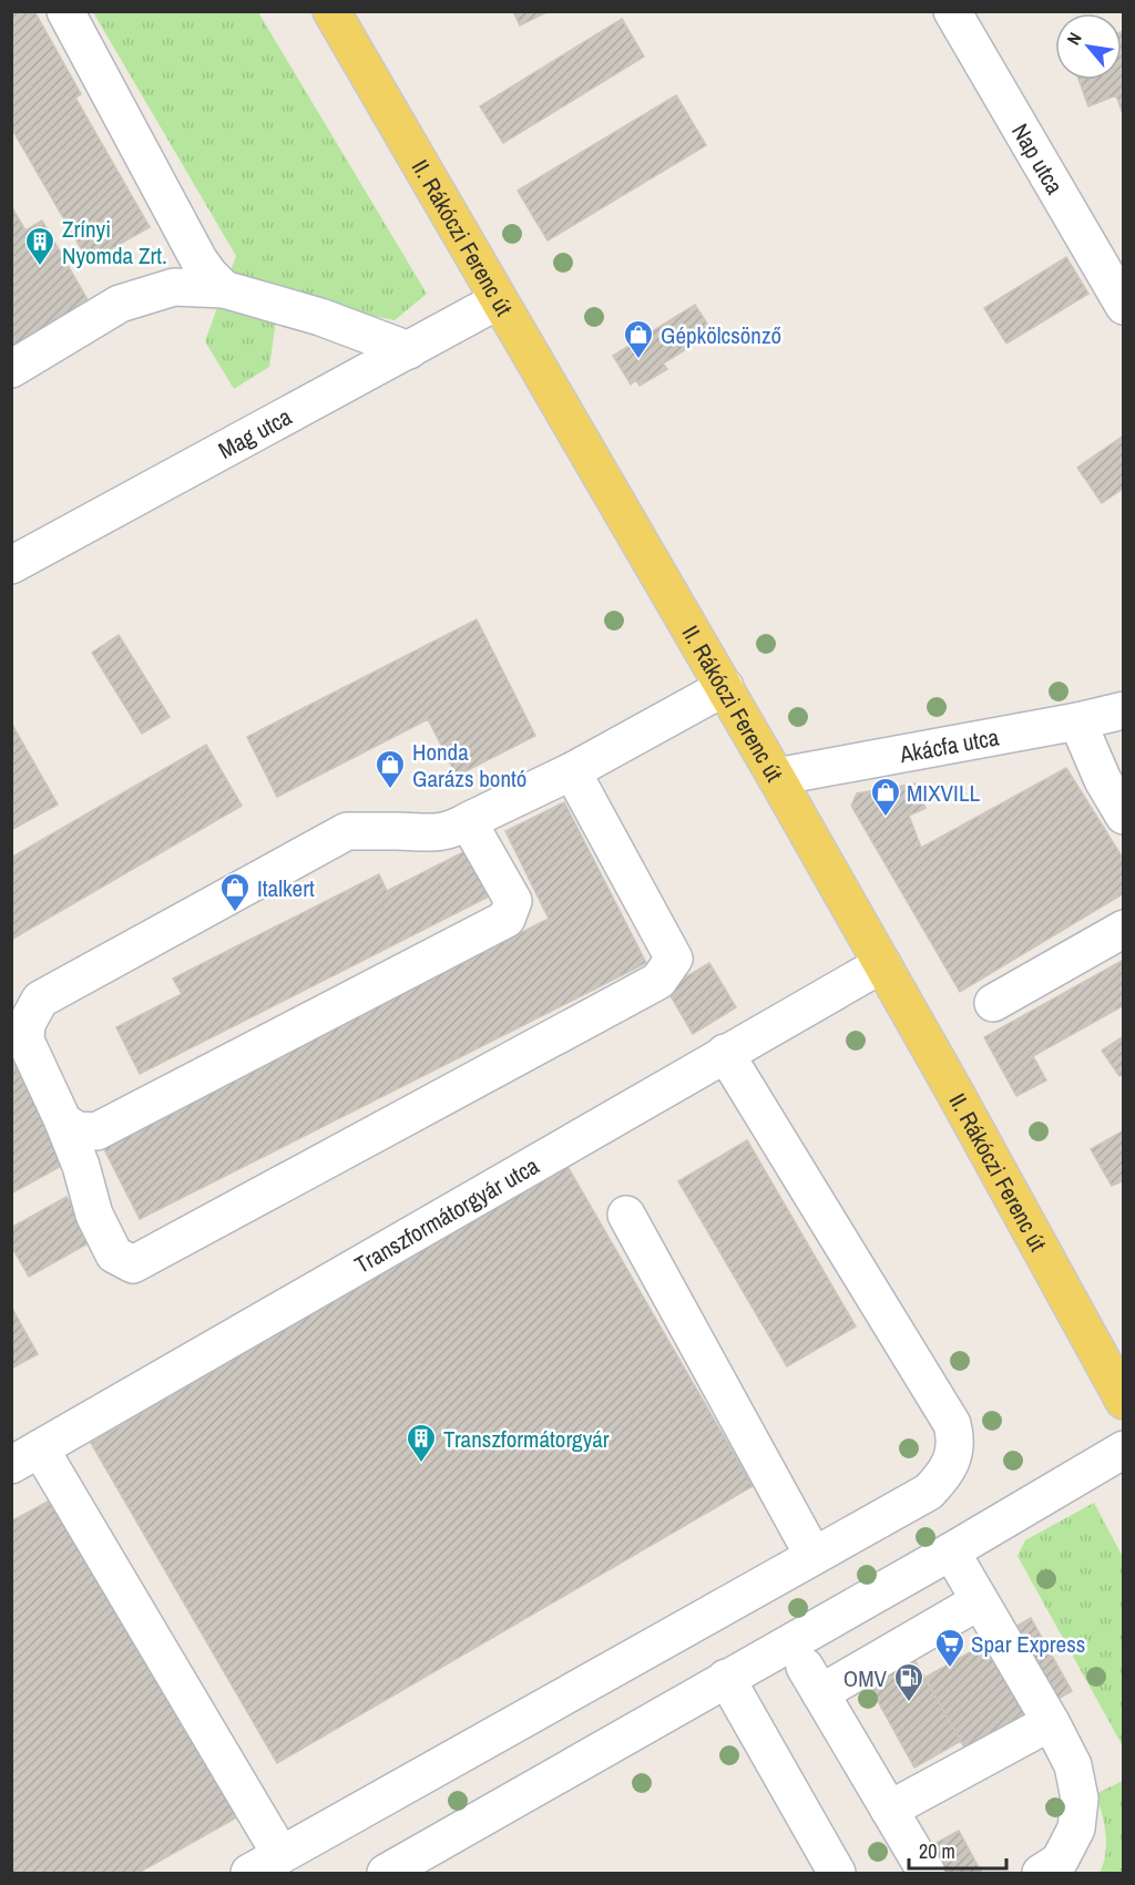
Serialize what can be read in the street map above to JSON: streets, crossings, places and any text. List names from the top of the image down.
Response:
{
  "streets": {
    "main road": ["II. Rákóczi Ferenc út"],
    "street": [
      "Nap utca",
      "Mag utca",
      "Akácfa utca",
      "Transzformátorgyár utca"
    ]
  },
  "crossings": [
    ["II. Rákóczi Ferenc út", "Mag utca"],
    ["II. Rákóczi Ferenc út", "Akácfa utca"],
    ["II. Rákóczi Ferenc út", "Transzformátorgyár utca"]
  ],
  "places": {
    "building": ["Zrínyi Nyomda Zrt.", "Transzformátorgyár"],
    "shop": [
      "Gépkölcsönző",
      "Honda Garázs bontó",
      "MIXVILL",
      "Italkert"
    ],
    "supermarket": ["Spar Express"],
    "fuel station": ["OMV"]
  },
  "scale_bar": "20 m",
  "north": "top left"
}
